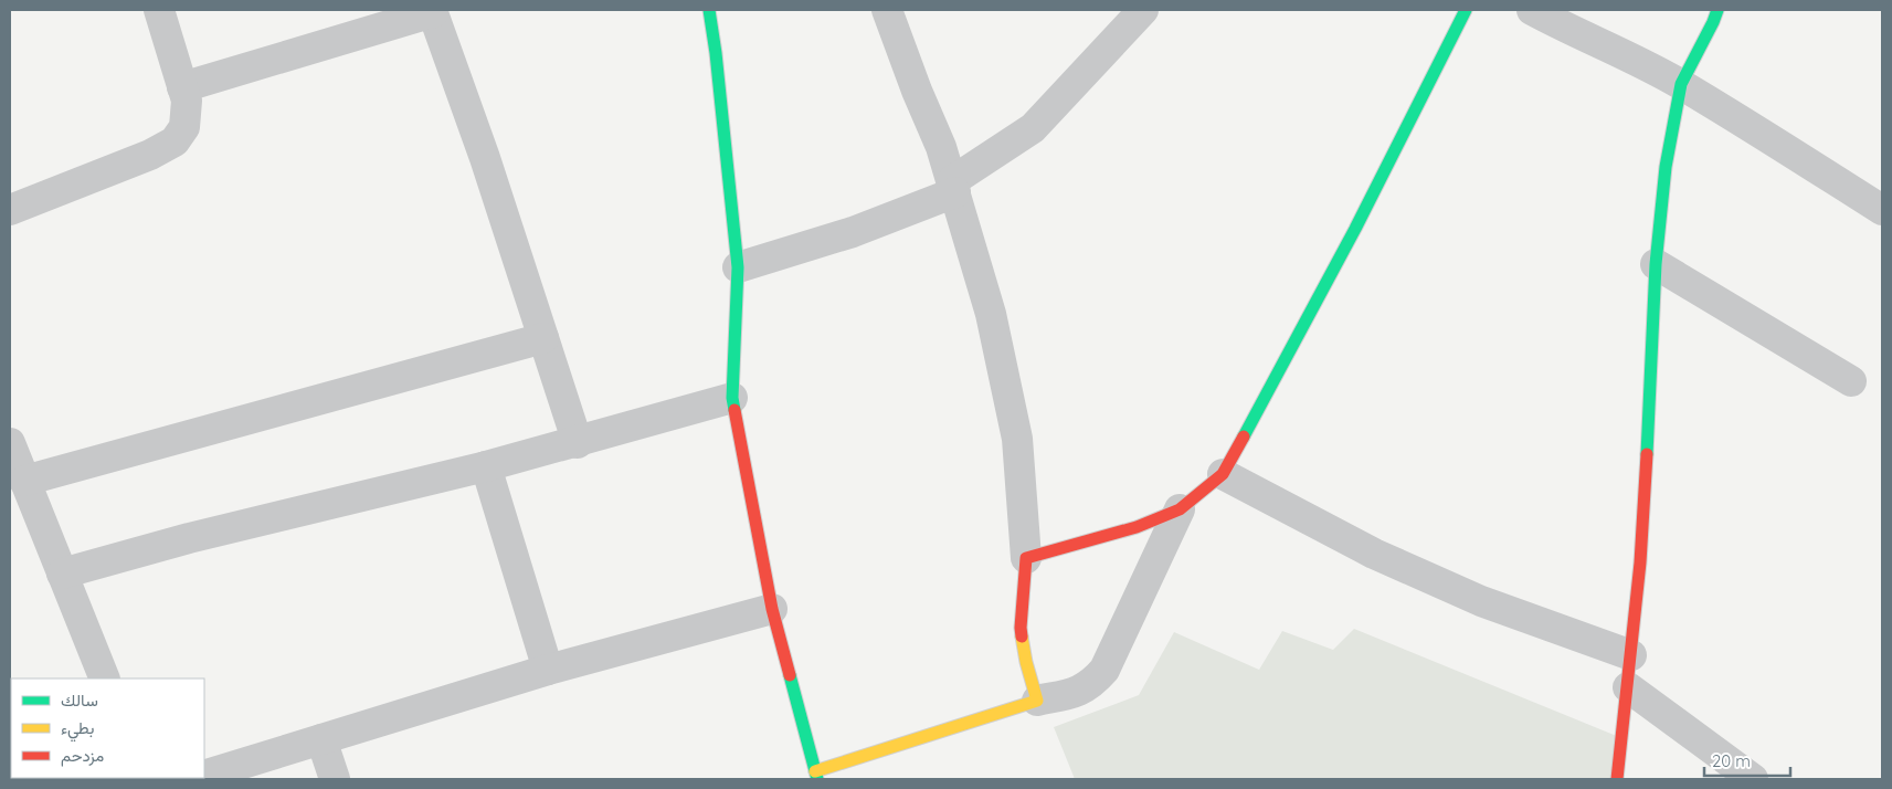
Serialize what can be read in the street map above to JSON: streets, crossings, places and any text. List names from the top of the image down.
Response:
{
  "legend": ["سالك", "بطيء", "مزدحم"],
  "scale_bar": "20 m"
}
